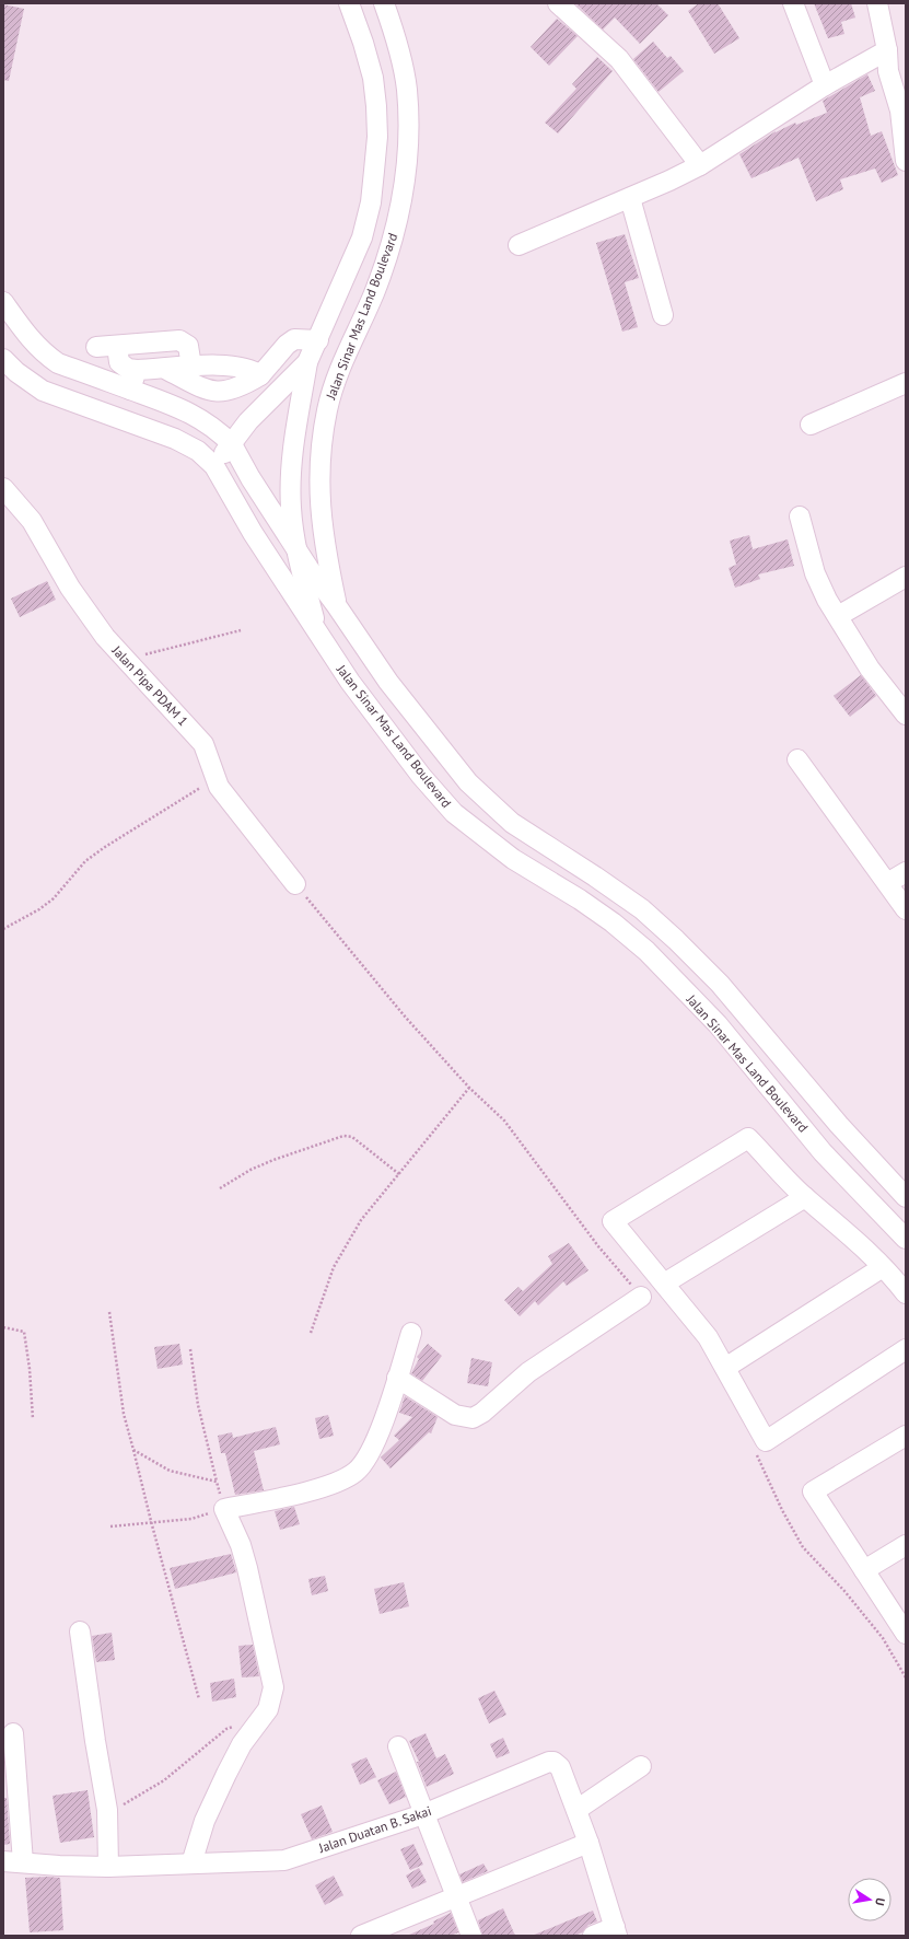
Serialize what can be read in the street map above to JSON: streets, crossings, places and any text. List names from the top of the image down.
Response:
{
  "streets": {
    "street": ["Jalan Sinar Mas Land Boulevard", "Jalan Pipa PDAM 1", "Jalan Duatan B. Sakai"]
  },
  "north": "right"
}
